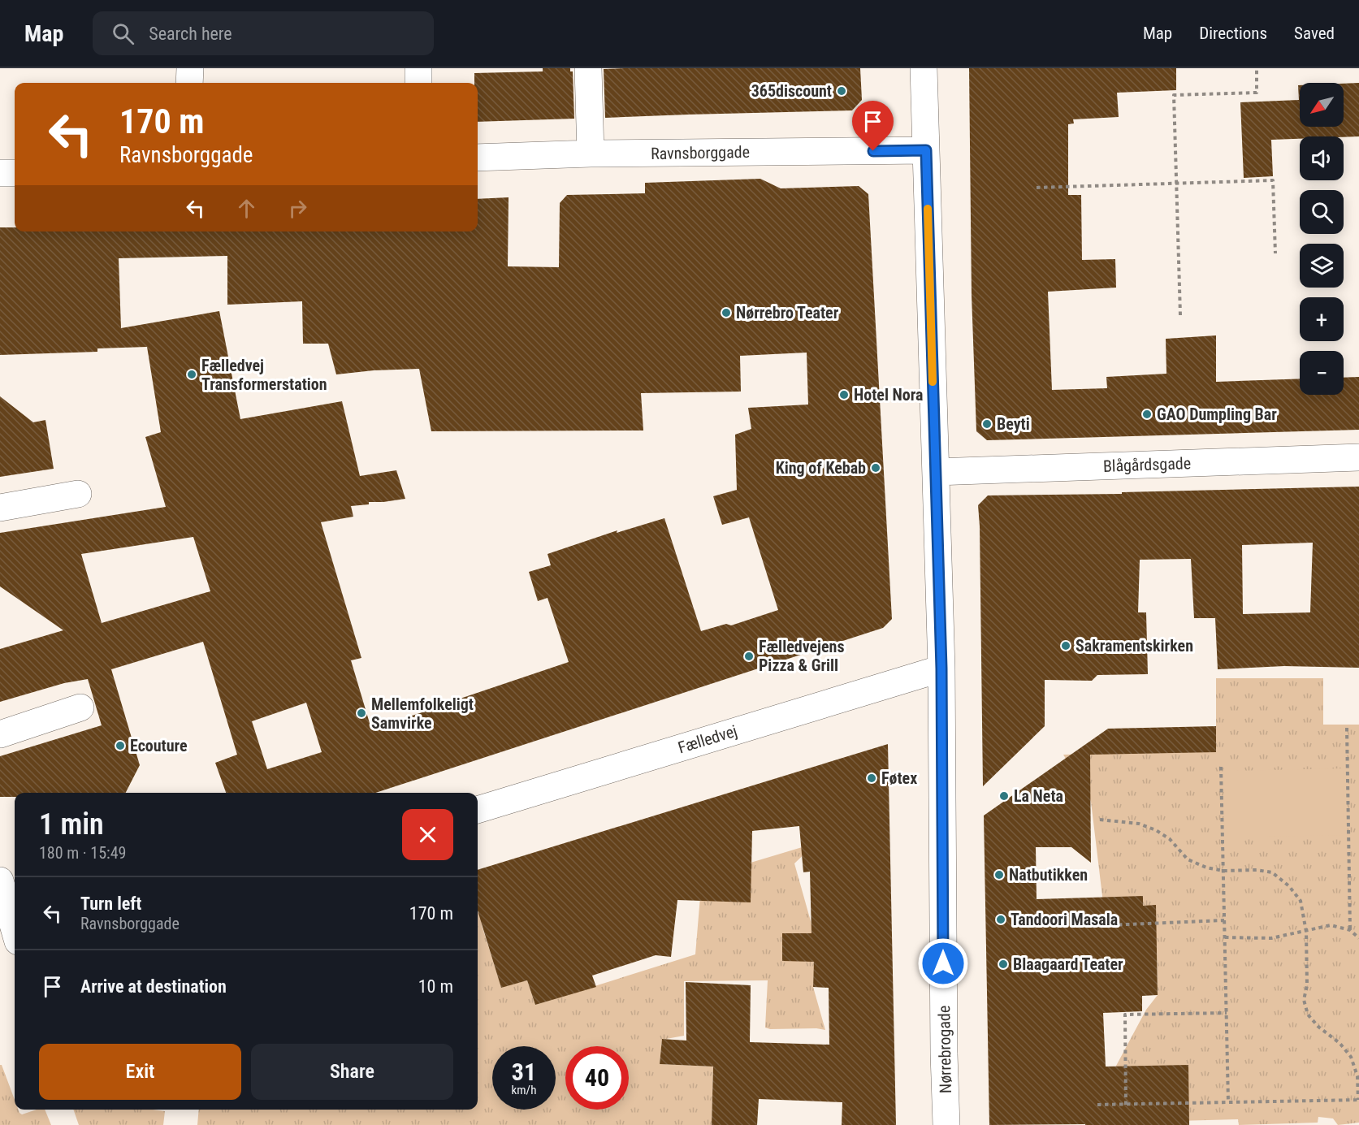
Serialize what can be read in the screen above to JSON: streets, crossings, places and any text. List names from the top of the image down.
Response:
{
  "streets": {
    "street": [
      "Ravnsborggade",
      "Blågårdsgade",
      "Fælledvej",
      "Nørrebrogade"
    ]
  },
  "crossings": [
    ["Ravnsborggade", "Nørrebrogade"],
    ["Blågårdsgade", "Nørrebrogade"],
    ["Fælledvej", "Nørrebrogade"]
  ],
  "places": [
    "365discount",
    "Nørrebro Teater",
    "Fælledvej Transformerstation",
    "Hotel Nora",
    "GAO Dumpling Bar",
    "Beyti",
    "King of Kebab",
    "Sakramentskirken",
    "Fælledvejens Pizza & Grill",
    "Mellemfolkeligt Samvirke",
    "Ecouture",
    "Føtex",
    "La Neta",
    "Natbutikken",
    "Tandoori Masala",
    "Blaagaard Teater"
  ],
  "north": "bottom left",
  "page": {
    "header": "Map",
    "search": "Search here",
    "nav": ["Map", "Directions", "Saved"],
    "map_buttons": ["+", "−"],
    "turn": ["170 m", "Ravnsborggade"],
    "heading": ["1 min", "180 m · 15:49"],
    "list": [
      {
        "name": "Turn left",
        "note": "Ravnsborggade",
        "value": "170 m"
      },
      {
        "name": "Arrive at destination",
        "value": "10 m"
      }
    ],
    "buttons": ["Exit", "Share"],
    "speed": "31 km/h",
    "limit": "40"
  }
}
